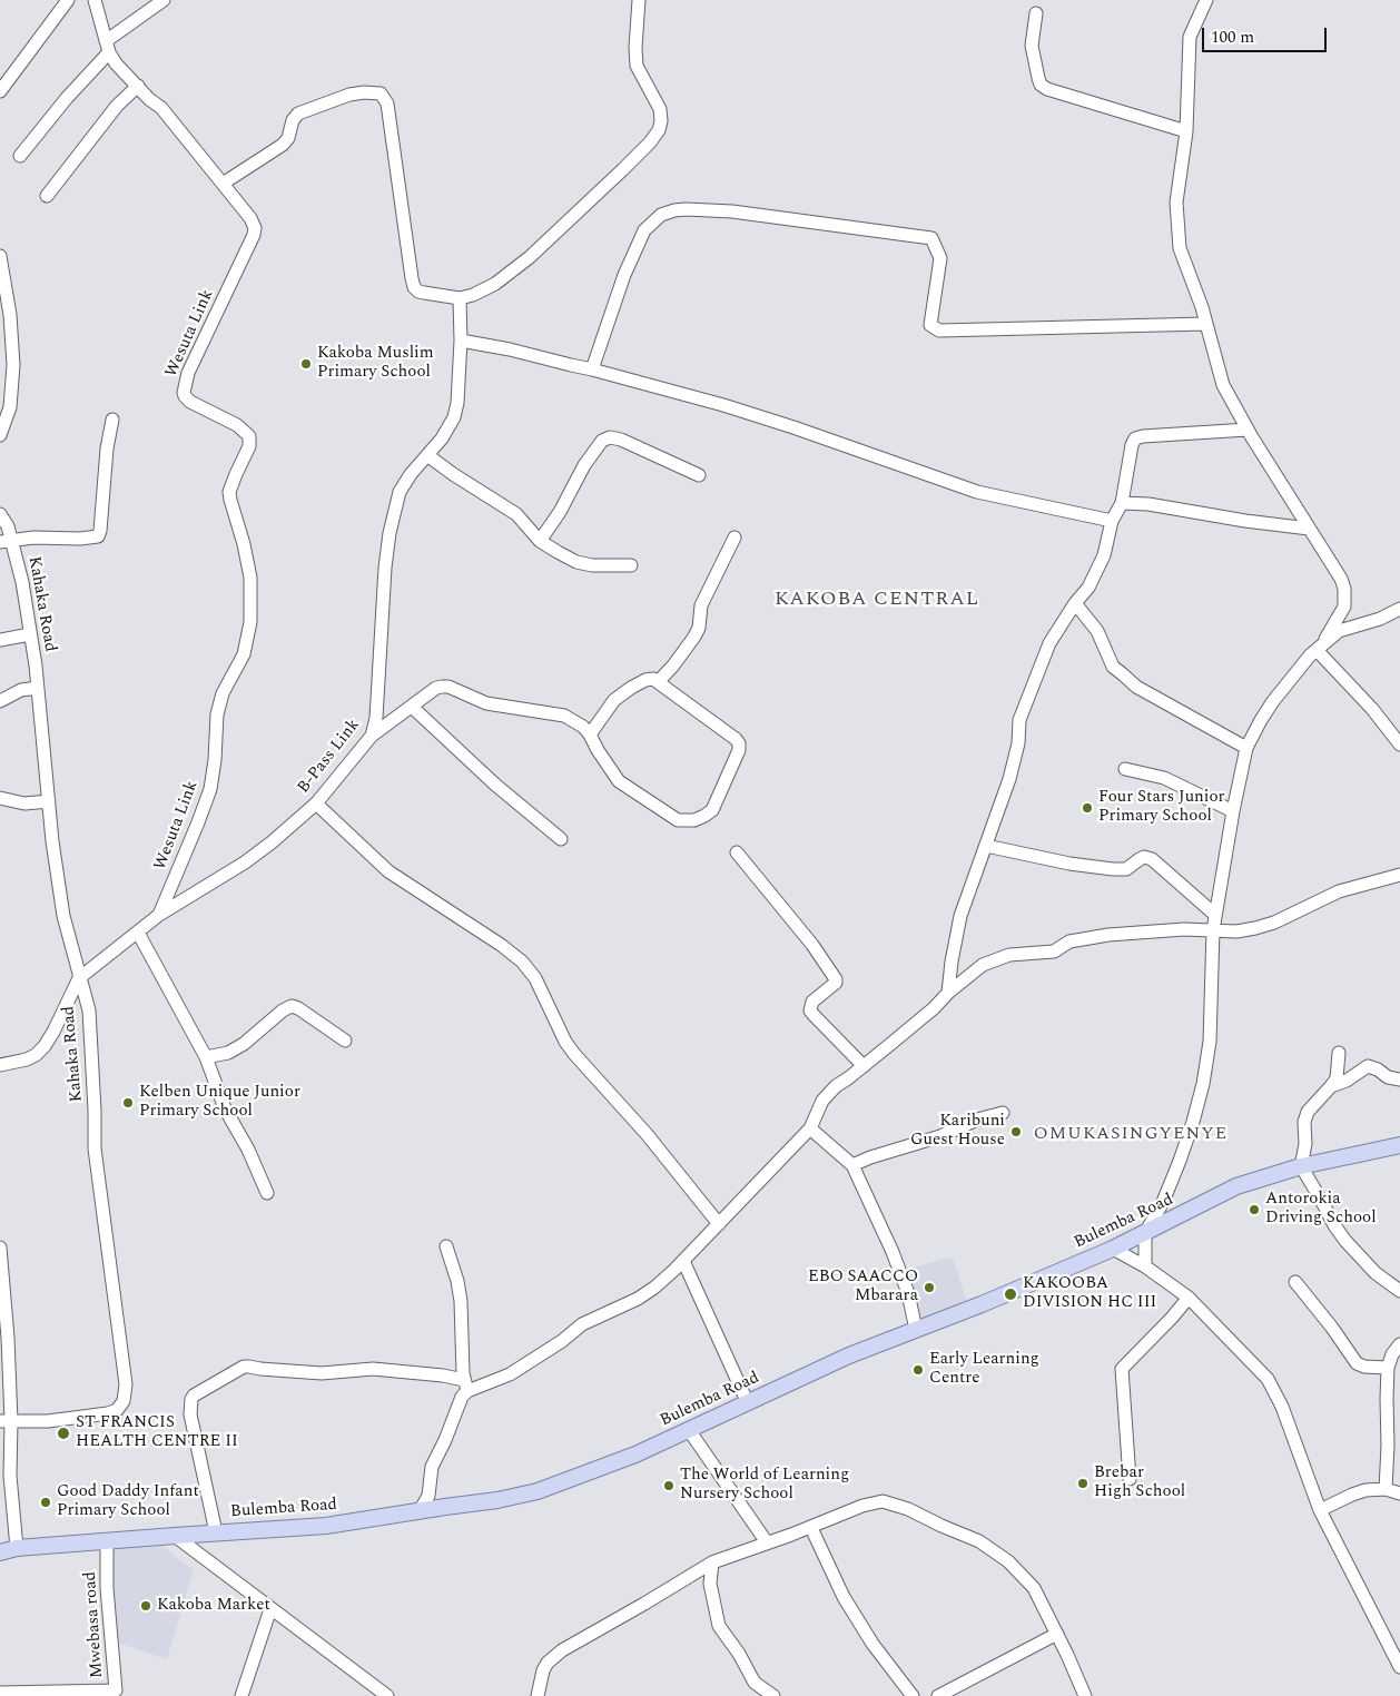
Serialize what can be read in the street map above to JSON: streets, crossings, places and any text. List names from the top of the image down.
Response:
{
  "streets": {
    "main road": ["Bulemba Road"],
    "street": [
      "Wesuta Link",
      "Kahaka Road",
      "B-Pass Link",
      "Mwebasa road"
    ]
  },
  "crossings": [
    ["Wesuta Link", "B-Pass Link"],
    ["Kahaka Road", "B-Pass Link"],
    ["Bulemba Road", "Mwebasa road"]
  ],
  "districts": ["KAKOBA CENTRAL", "OMUKASINGYENYE"],
  "places": [
    "Kakoba Muslim Primary School",
    "Four Stars Junior Primary School",
    "Kelben Unique Junior Primary School",
    "Karibuni Guest House",
    "Antorokia Driving School",
    "EBO SAACCO Mbarara",
    "KAKOOBA DIVISION HC III",
    "Early Learning Centre",
    "ST FRANCIS HEALTH CENTRE II",
    "Brebar High School",
    "The World of Learning Nursery School",
    "Good Daddy Infant Primary School",
    "Kakoba Market"
  ],
  "scale_bar": "100 m"
}
